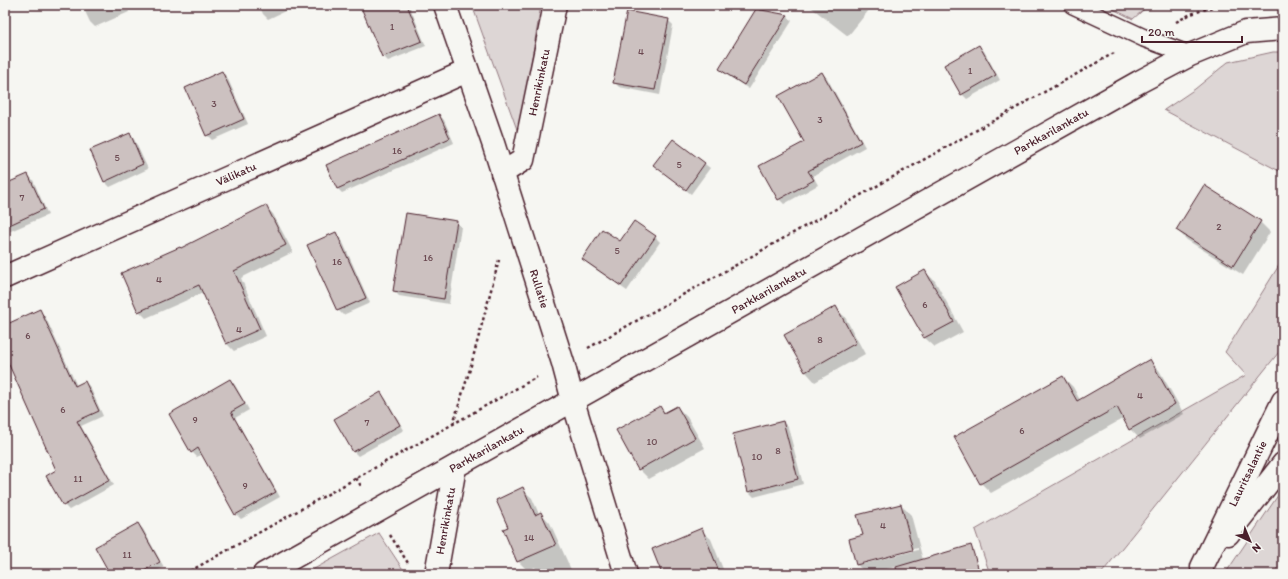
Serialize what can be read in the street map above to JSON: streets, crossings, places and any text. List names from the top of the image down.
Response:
{
  "streets": {
    "street": [
      "Henrikinkatu",
      "Parkkarilankatu",
      "Välikatu",
      "Rullatie",
      "Lauritsalantie"
    ]
  },
  "crossings": [
    ["Henrikinkatu", "Parkkarilankatu"],
    ["Henrikinkatu", "Rullatie"],
    ["Parkkarilankatu", "Rullatie"],
    ["Välikatu", "Rullatie"]
  ],
  "house_numbers": [
    "1",
    "4",
    "1",
    "3",
    "3",
    "16",
    "5",
    "5",
    "7",
    "2",
    "5",
    "16",
    "16",
    "4",
    "6",
    "4",
    "6",
    "8",
    "4",
    "6",
    "9",
    "7",
    "6",
    "10",
    "8",
    "10",
    "11",
    "9",
    "4",
    "14",
    "11"
  ],
  "scale_bar": "20 m",
  "north": "bottom right"
}
